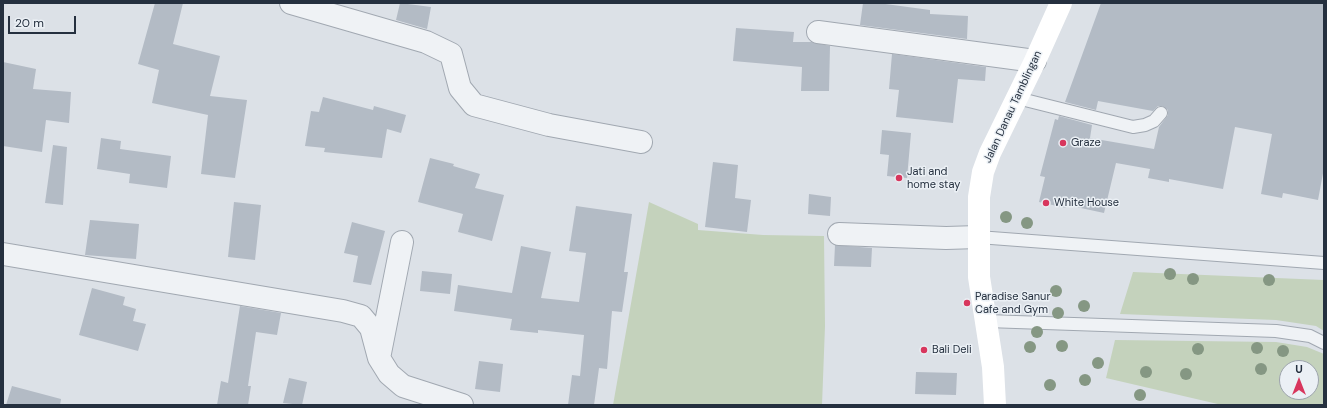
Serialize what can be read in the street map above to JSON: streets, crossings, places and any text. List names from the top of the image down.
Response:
{
  "streets": {
    "street": ["Jalan Danau Tamblingan"]
  },
  "places": [
    "Graze",
    "Jati and home stay",
    "White House",
    "Paradise Sanur Cafe and Gym",
    "Bali Deli"
  ],
  "scale_bar": "20 m",
  "north": "top"
}
